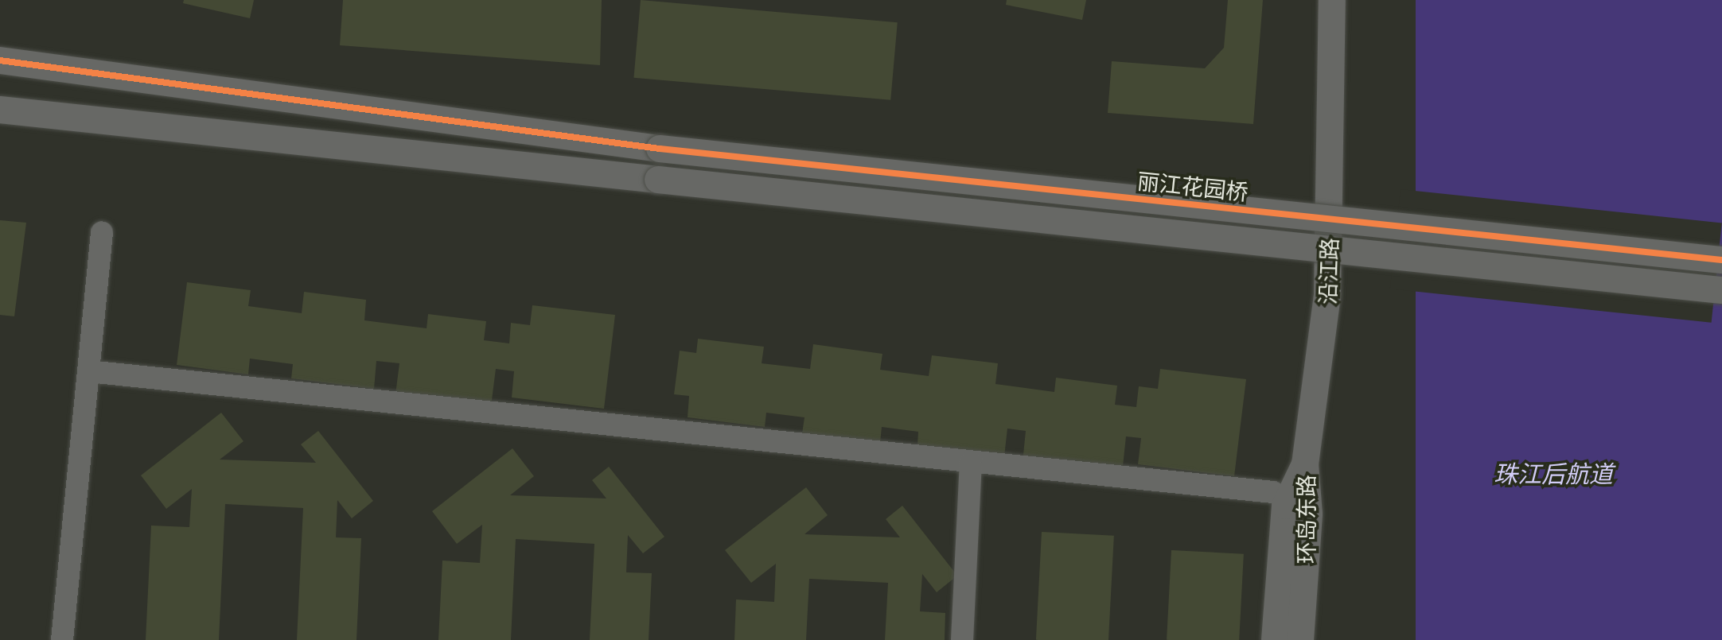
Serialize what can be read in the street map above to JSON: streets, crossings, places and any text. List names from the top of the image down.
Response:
{
  "streets": {
    "street": ["丽江花园桥", "沿江路", "环岛东路"]
  },
  "crossings": [
    ["沿江路", "环岛东路"]
  ],
  "water": ["珠江后航道"]
}
